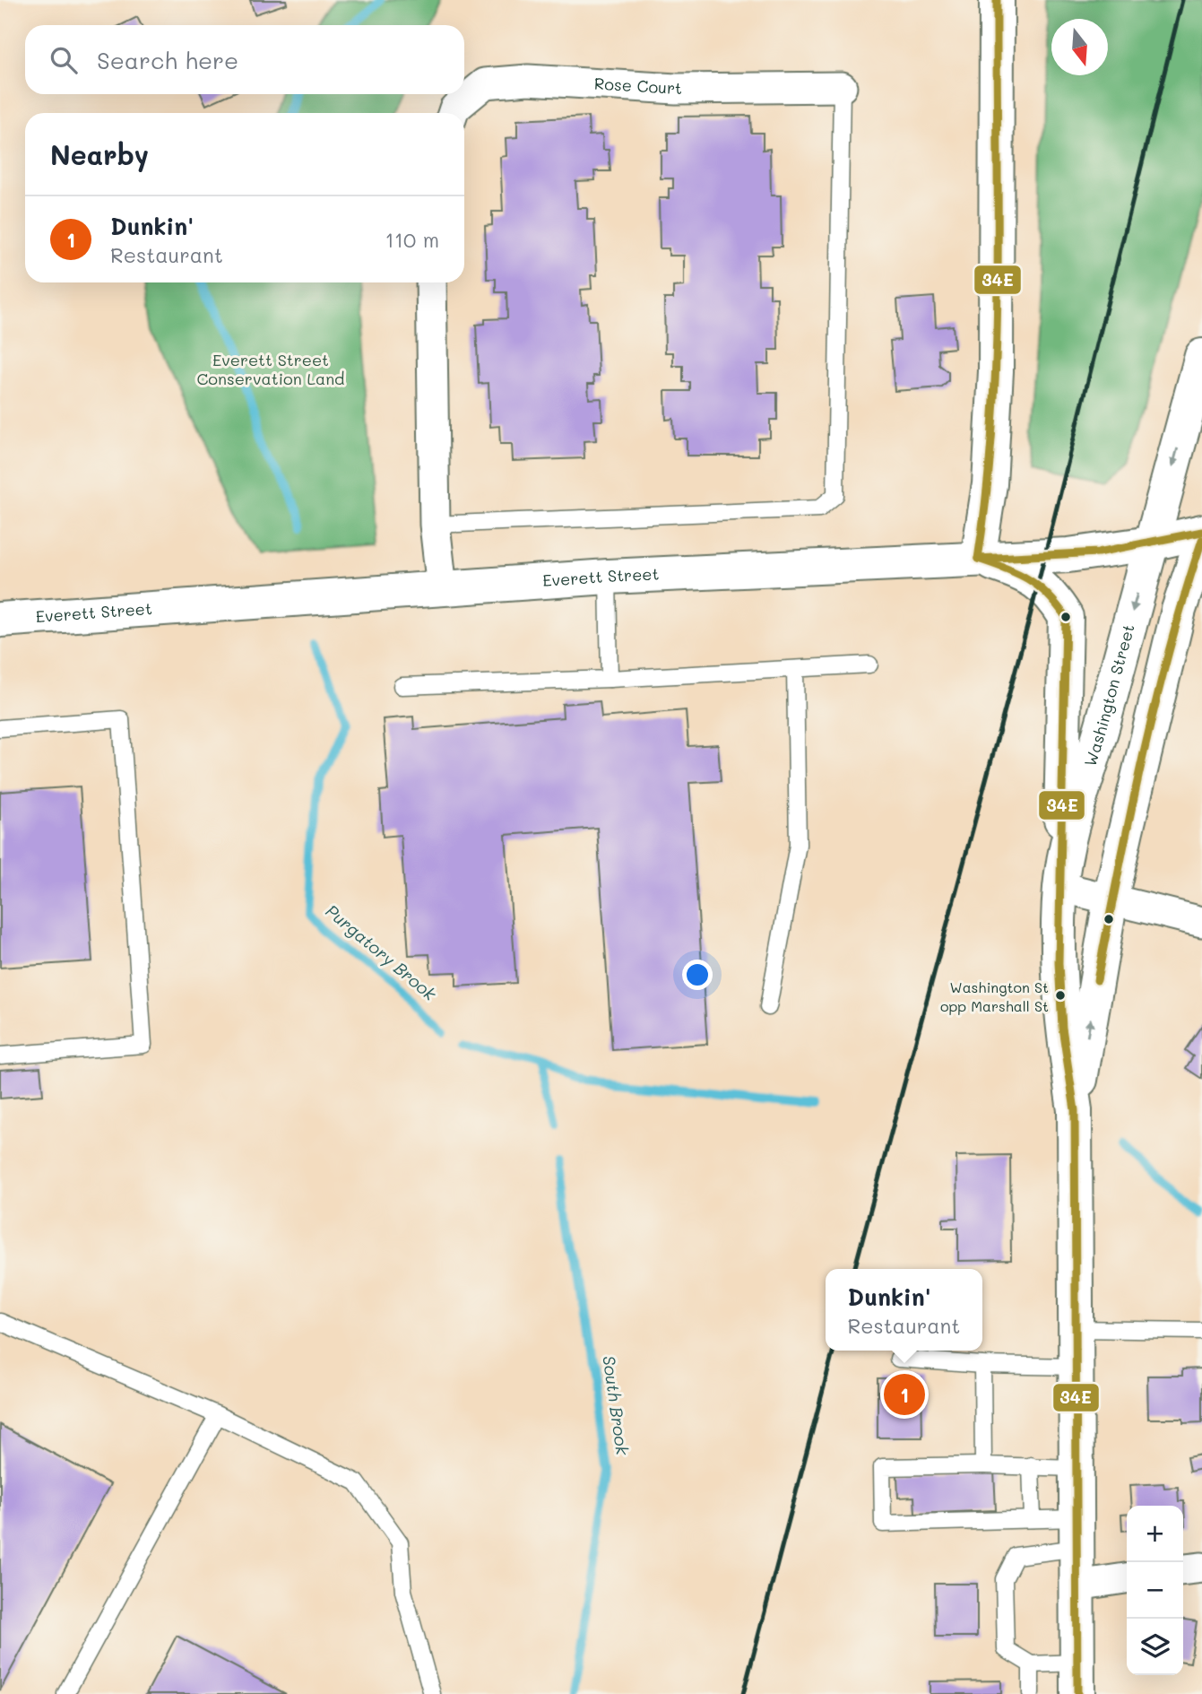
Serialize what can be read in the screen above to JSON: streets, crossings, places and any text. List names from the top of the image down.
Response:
{
  "streets": {
    "main road": ["Everett Street", "Washington Street"],
    "street": ["Rose Court"]
  },
  "crossings": [
    ["Everett Street", "Washington Street"]
  ],
  "water": ["Purgatory Brook", "South Brook"],
  "parks": ["Everett Street Conservation Land"],
  "places": ["Washington St opp Marshall St"],
  "lines": ["transit line 34E"],
  "north": "bottom",
  "page": {
    "search": "Search here",
    "heading": "Nearby",
    "list": [
      {
        "mark": "1",
        "name": "Dunkin'",
        "note": "Restaurant",
        "value": "110 m"
      }
    ],
    "popup": ["Dunkin'", "Restaurant"],
    "pins": "1",
    "map_buttons": ["+", "−"]
  }
}
